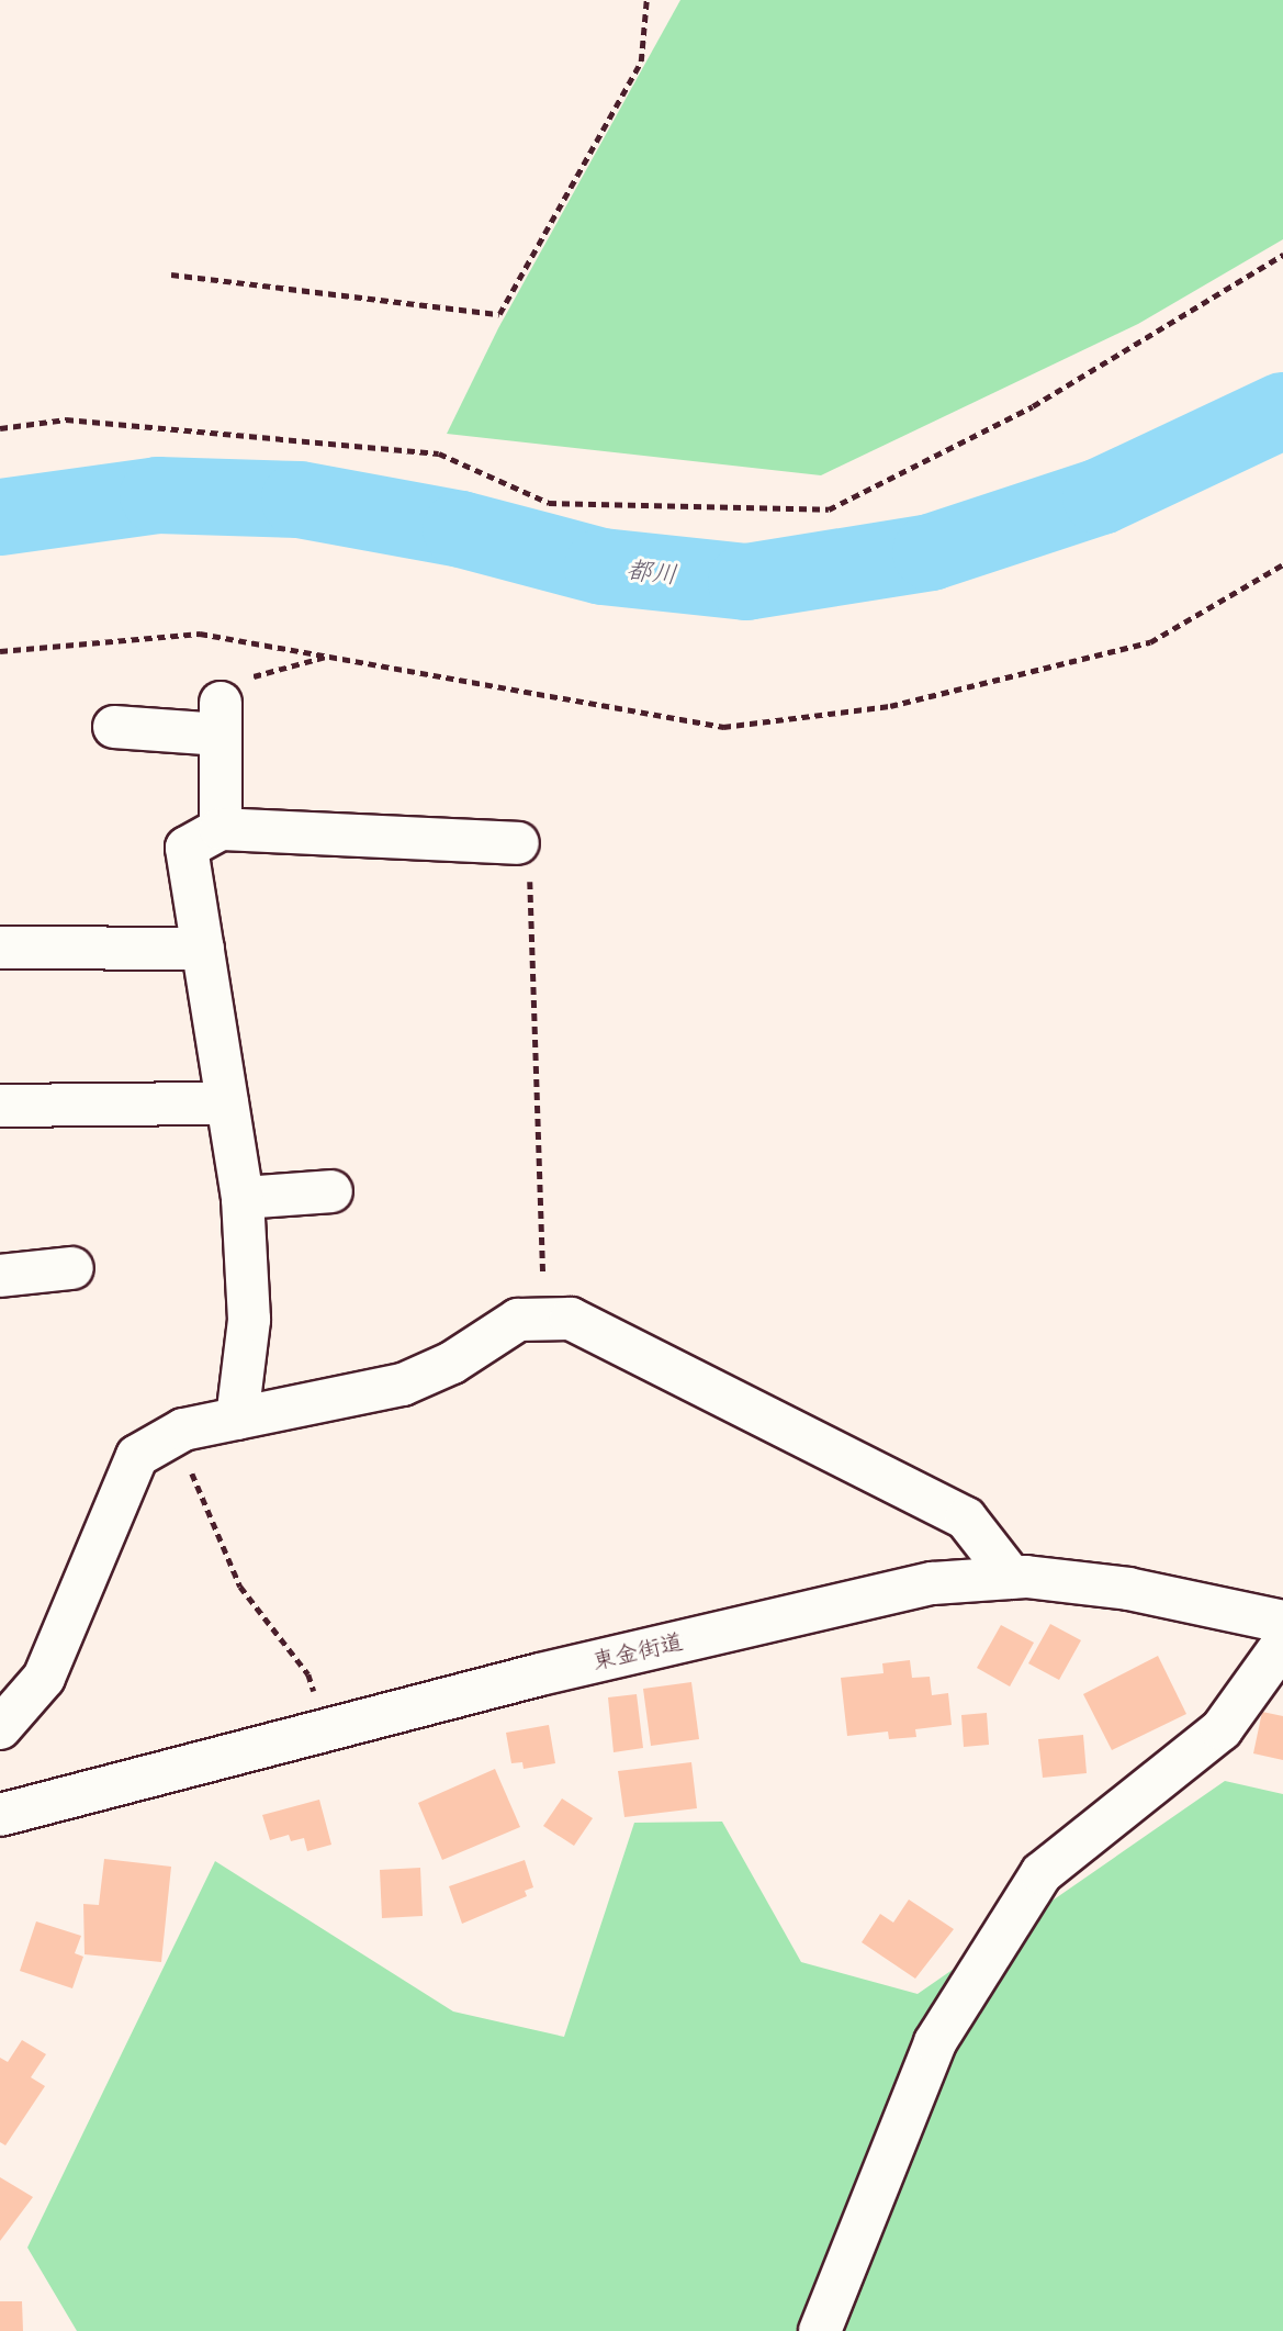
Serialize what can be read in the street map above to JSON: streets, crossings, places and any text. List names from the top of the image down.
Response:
{
  "streets": {
    "main road": ["東金街道"]
  },
  "water": ["都川"]
}
